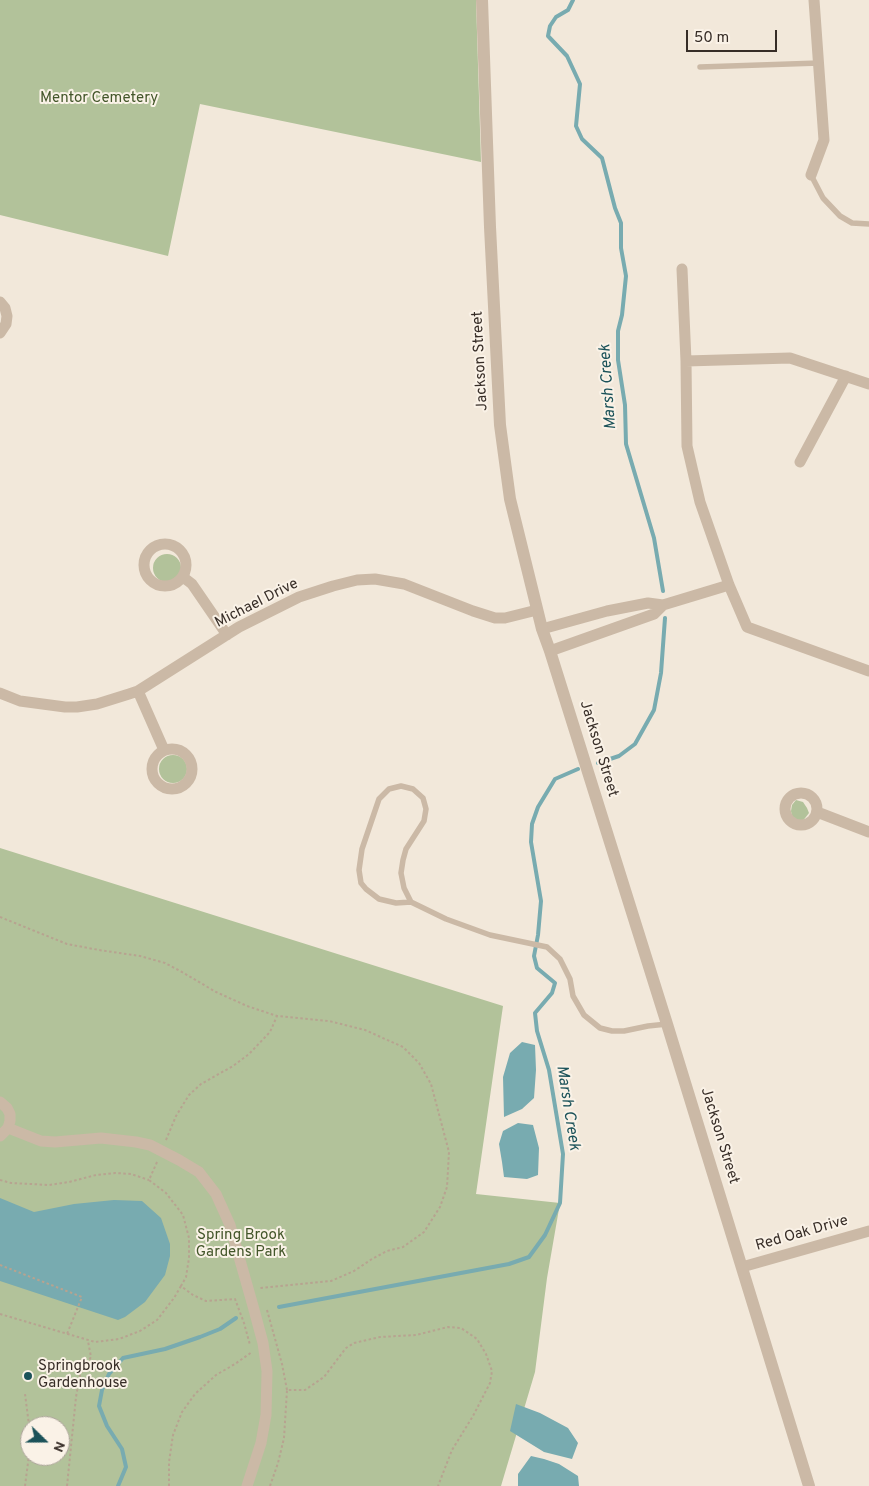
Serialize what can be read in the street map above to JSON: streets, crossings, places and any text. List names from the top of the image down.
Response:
{
  "streets": {
    "street": ["Jackson Street", "Michael Drive", "Red Oak Drive"]
  },
  "crossings": [
    ["Jackson Street", "Michael Drive"],
    ["Jackson Street", "Red Oak Drive"]
  ],
  "water": ["Marsh Creek"],
  "parks": ["Mentor Cemetery", "Spring Brook Gardens Park"],
  "places": ["Springbrook Gardenhouse"],
  "scale_bar": "50 m",
  "north": "right"
}
